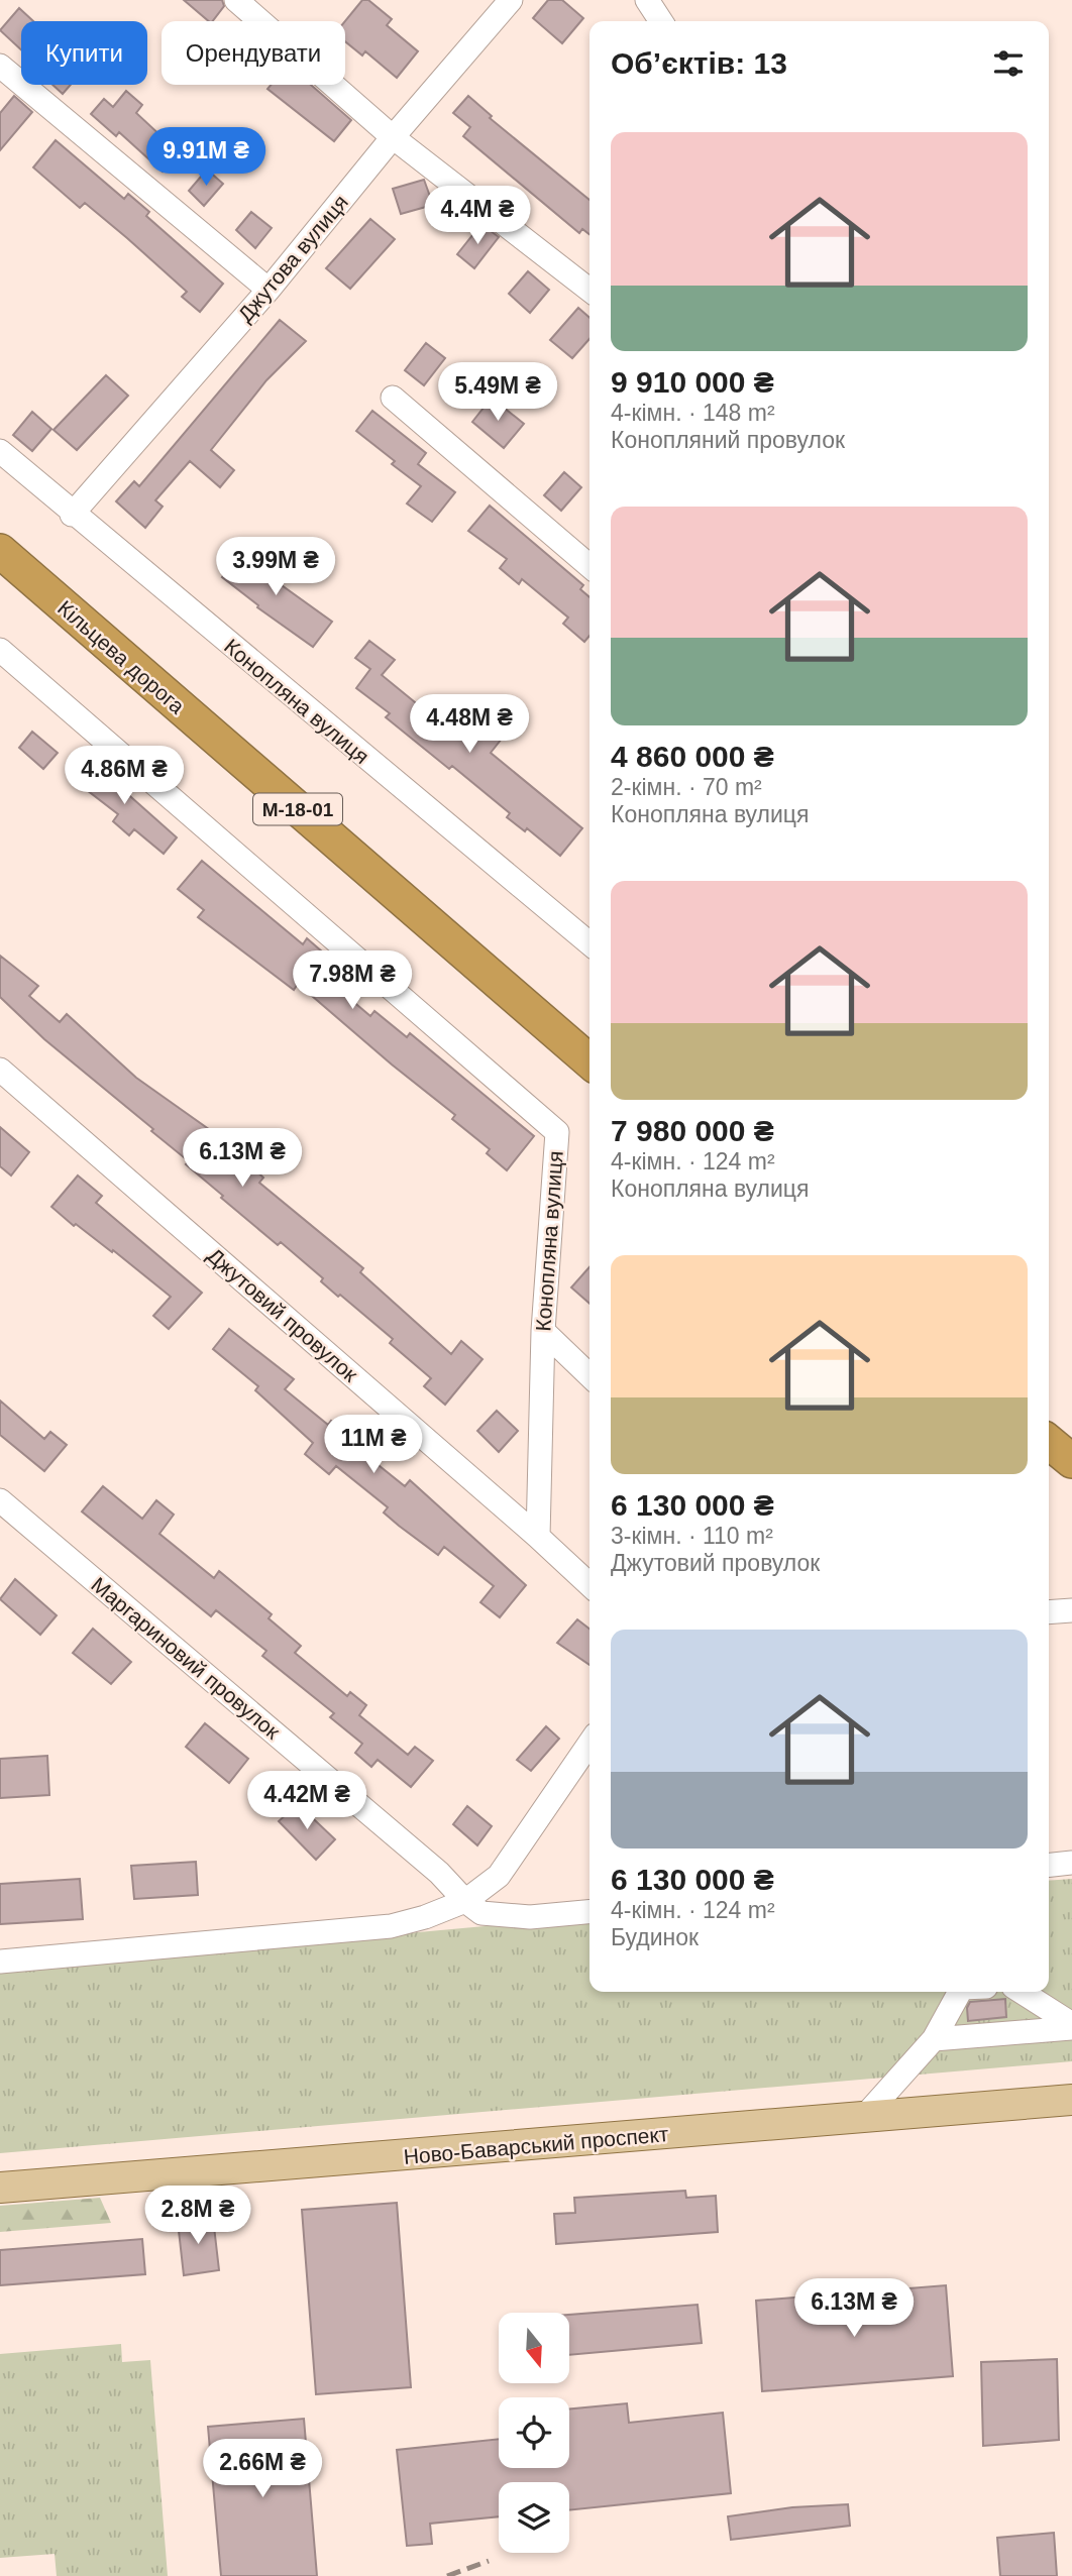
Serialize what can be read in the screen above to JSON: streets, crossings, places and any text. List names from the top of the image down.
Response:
{
  "streets": {
    "highway": ["Кільцева дорога", "М-18-01"],
    "main road": ["Ново-Баварський проспект"],
    "street": [
      "Джутова вулиця",
      "Конопляна вулиця",
      "Джутовий провулок",
      "Маргариновий провулок"
    ]
  },
  "crossings": [
    ["Джутова вулиця", "Конопляна вулиця"],
    ["Конопляна вулиця", "Джутовий провулок"]
  ],
  "north": "bottom",
  "page": {
    "chip": ["Купити", "Орендувати"],
    "heading": "Об’єктів: 13",
    "list": [
      {
        "name": "9 910 000 ₴",
        "note": "4-кімн. · 148 m² · Конопляний провулок"
      },
      {
        "name": "4 860 000 ₴",
        "note": "2-кімн. · 70 m² · Конопляна вулиця"
      },
      {
        "name": "7 980 000 ₴",
        "note": "4-кімн. · 124 m² · Конопляна вулиця"
      },
      {
        "name": "6 130 000 ₴",
        "note": "3-кімн. · 110 m² · Джутовий провулок"
      },
      {
        "name": "6 130 000 ₴",
        "note": "4-кімн. · 124 m² · Будинок"
      }
    ],
    "price": [
      "9.91M ₴",
      "4.4M ₴",
      "5.49M ₴",
      "3.99M ₴",
      "4.48M ₴",
      "4.86M ₴",
      "7.98M ₴",
      "6.13M ₴",
      "11M ₴",
      "4.42M ₴",
      "2.8M ₴",
      "6.13M ₴",
      "2.66M ₴"
    ]
  }
}
